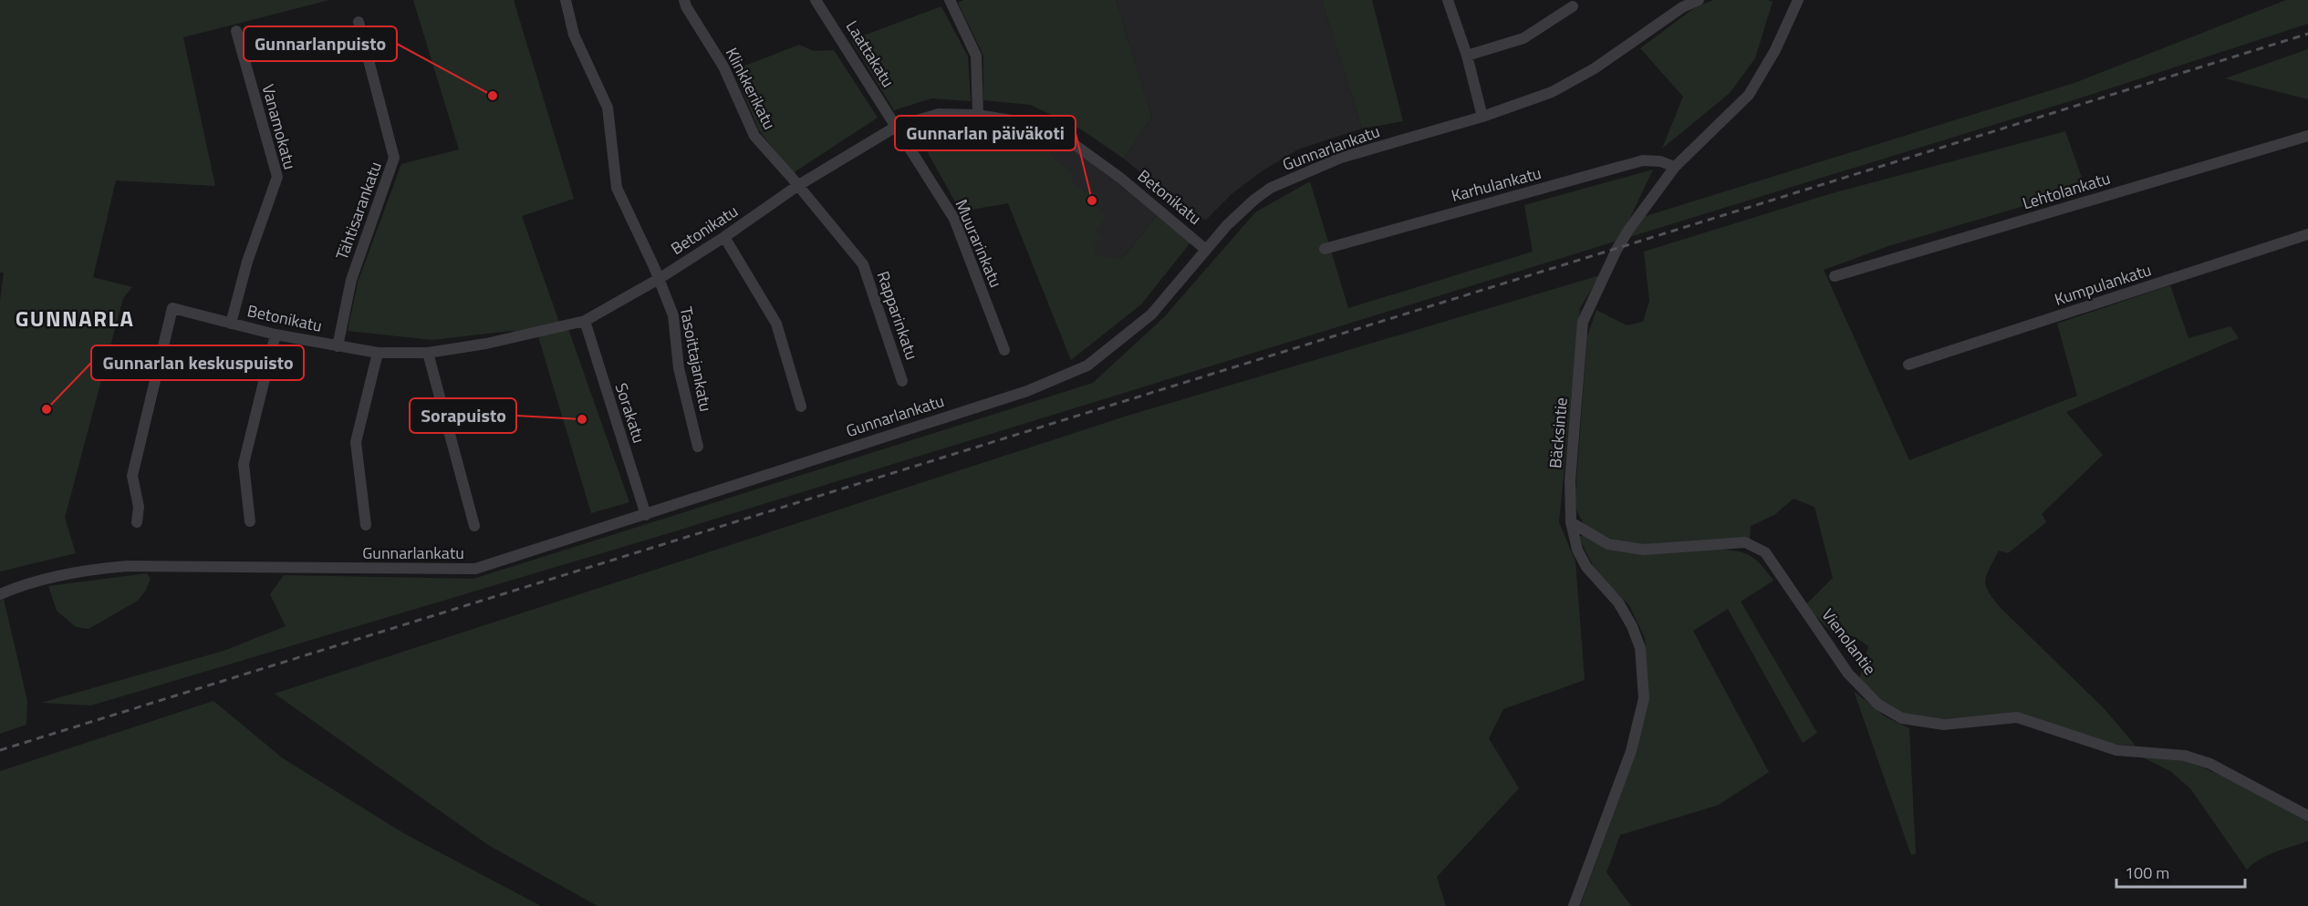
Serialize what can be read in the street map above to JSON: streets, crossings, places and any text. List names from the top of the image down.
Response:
{
  "streets": {
    "street": [
      "Laattakatu",
      "Klinkkerikatu",
      "Vanamokatu",
      "Gunnarlankatu",
      "Karhulankatu",
      "Lehtolankatu",
      "Betonikatu",
      "Tähtisarankatu",
      "Muurarinkatu",
      "Kumpulankatu",
      "Rapparinkatu",
      "Tasoittajankatu",
      "Sorakatu",
      "Bäcksintie",
      "Vienolantie"
    ]
  },
  "crossings": [
    ["Laattakatu", "Betonikatu"],
    ["Laattakatu", "Muurarinkatu"],
    ["Klinkkerikatu", "Betonikatu"],
    ["Klinkkerikatu", "Rapparinkatu"],
    ["Vanamokatu", "Betonikatu"],
    ["Gunnarlankatu", "Betonikatu"],
    ["Gunnarlankatu", "Sorakatu"],
    ["Karhulankatu", "Bäcksintie"],
    ["Betonikatu", "Tähtisarankatu"],
    ["Betonikatu", "Muurarinkatu"],
    ["Betonikatu", "Rapparinkatu"],
    ["Betonikatu", "Tasoittajankatu"],
    ["Betonikatu", "Sorakatu"],
    ["Bäcksintie", "Vienolantie"]
  ],
  "districts": ["GUNNARLA"],
  "places": [
    "Gunnarlanpuisto",
    "Gunnarlan päiväkoti",
    "Gunnarlan keskuspuisto",
    "Sorapuisto"
  ],
  "scale_bar": "100 m"
}
